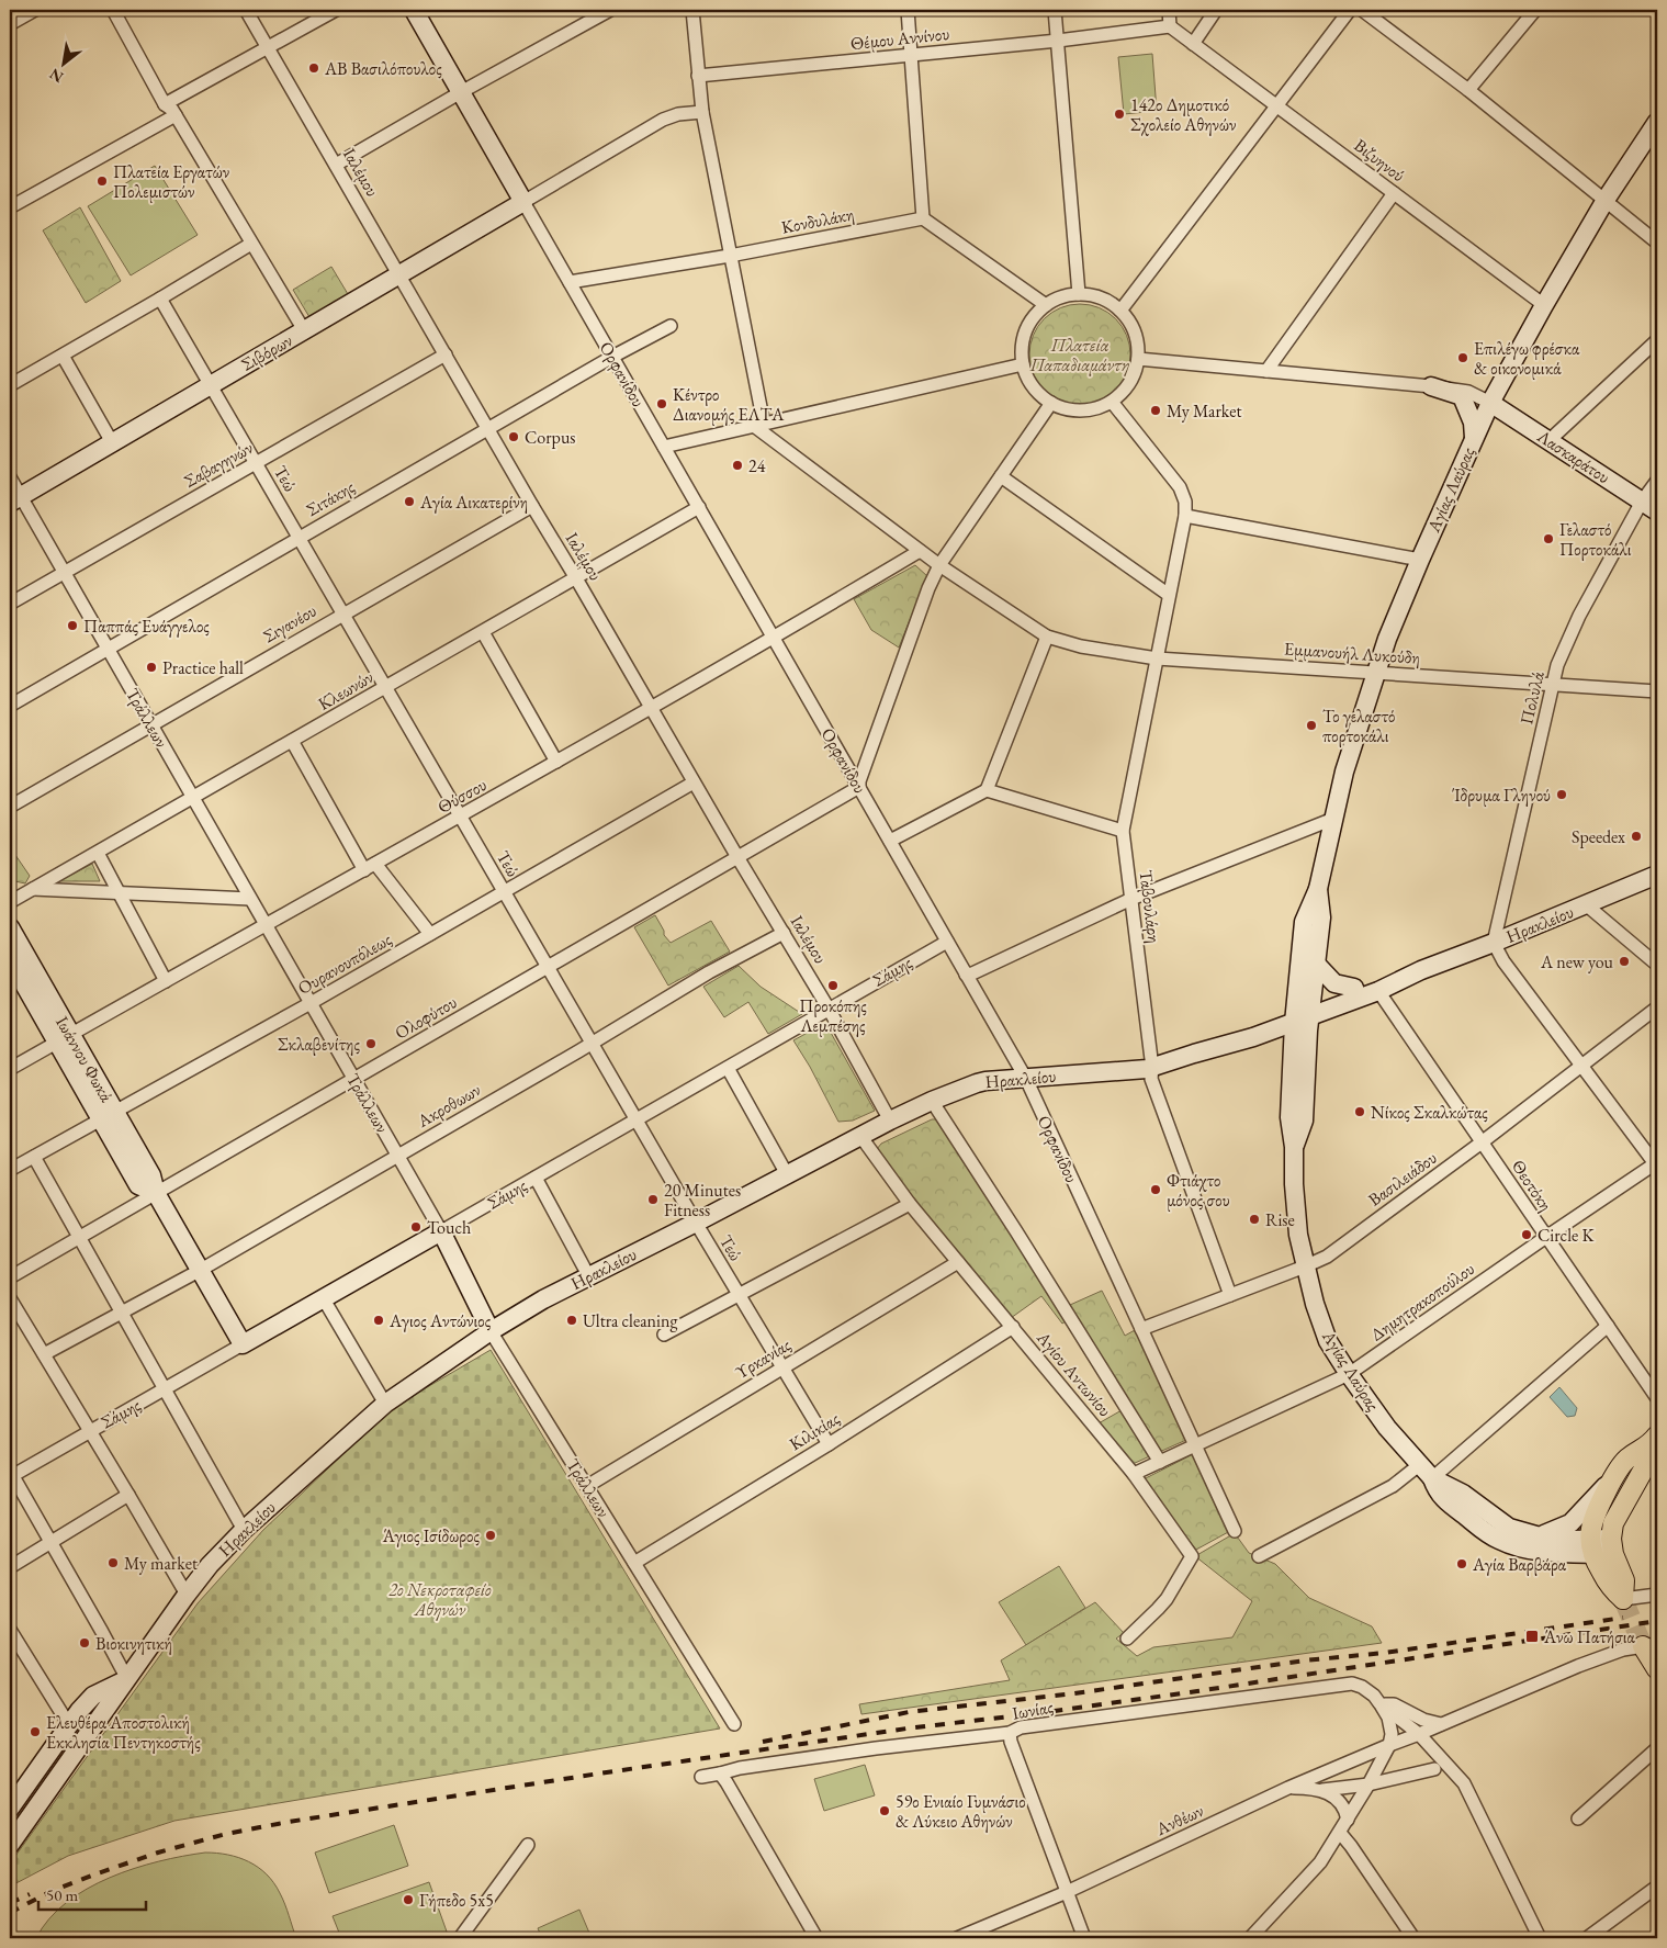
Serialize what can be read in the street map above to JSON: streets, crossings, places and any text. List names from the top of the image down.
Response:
{
  "streets": {
    "street": [
      "Θέμου Αννίνου",
      "Βιζυηνού",
      "Ιαλέμου",
      "Κονδυλάκη",
      "Σιβόρων",
      "Ορφανίδου",
      "Λασκαράτου",
      "Σαβαγηνών",
      "Τεώ",
      "Αγίας Λαύρας",
      "Σιτάκης",
      "Σιγανέου",
      "Εμμανουήλ Λυκούδη",
      "Κλεωνών",
      "Πολυλά",
      "Τράλλεων",
      "Θύσσου",
      "Ταβουλάρη",
      "Ηρακλείου",
      "Ουρανουπόλεως",
      "Σάμης",
      "Ολοφύτου",
      "Ιωάννου Φωκά",
      "Ακροθωων",
      "Βασιλειάδου",
      "Θεοτόκη",
      "Δημητρακοπούλου",
      "Υρκανίας",
      "Αγίου Αντωνίου",
      "Κιλικίας",
      "Ιωνίας",
      "Ανθέων"
    ]
  },
  "crossings": [
    ["Θέμου Αννίνου", "Βιζυηνού"],
    ["Βιζυηνού", "Αγίας Λαύρας"],
    ["Ιαλέμου", "Σιβόρων"],
    ["Ιαλέμου", "Σαβαγηνών"],
    ["Ιαλέμου", "Σιτάκης"],
    ["Ιαλέμου", "Σιγανέου"],
    ["Ιαλέμου", "Κλεωνών"],
    ["Ιαλέμου", "Θύσσου"],
    ["Ιαλέμου", "Ηρακλείου"],
    ["Ιαλέμου", "Ουρανουπόλεως"],
    ["Ιαλέμου", "Σάμης"],
    ["Ιαλέμου", "Ολοφύτου"],
    ["Ιαλέμου", "Ακροθωων"],
    ["Κονδυλάκη", "Ορφανίδου"],
    ["Σιβόρων", "Ορφανίδου"],
    ["Σιβόρων", "Τεώ"],
    ["Σιβόρων", "Τράλλεων"],
    ["Ορφανίδου", "Σιτάκης"],
    ["Ορφανίδου", "Κλεωνών"],
    ["Ορφανίδου", "Θύσσου"],
    ["Ορφανίδου", "Ηρακλείου"],
    ["Ορφανίδου", "Σάμης"],
    ["Ορφανίδου", "Ολοφύτου"],
    ["Ορφανίδου", "Βασιλειάδου"],
    ["Ορφανίδου", "Δημητρακοπούλου"],
    ["Λασκαράτου", "Αγίας Λαύρας"],
    ["Λασκαράτου", "Πολυλά"],
    ["Σαβαγηνών", "Τεώ"],
    ["Σαβαγηνών", "Τράλλεων"],
    ["Τεώ", "Σιτάκης"],
    ["Τεώ", "Σιγανέου"],
    ["Τεώ", "Κλεωνών"],
    ["Τεώ", "Θύσσου"],
    ["Τεώ", "Ηρακλείου"],
    ["Τεώ", "Ουρανουπόλεως"],
    ["Τεώ", "Σάμης"],
    ["Τεώ", "Ολοφύτου"],
    ["Τεώ", "Ακροθωων"],
    ["Τεώ", "Υρκανίας"],
    ["Τεώ", "Κιλικίας"],
    ["Αγίας Λαύρας", "Εμμανουήλ Λυκούδη"],
    ["Αγίας Λαύρας", "Ηρακλείου"],
    ["Αγίας Λαύρας", "Βασιλειάδου"],
    ["Αγίας Λαύρας", "Δημητρακοπούλου"],
    ["Σιτάκης", "Τράλλεων"],
    ["Σιγανέου", "Τράλλεων"],
    ["Εμμανουήλ Λυκούδη", "Πολυλά"],
    ["Εμμανουήλ Λυκούδη", "Θύσσου"],
    ["Εμμανουήλ Λυκούδη", "Ταβουλάρη"],
    ["Κλεωνών", "Τράλλεων"],
    ["Πολυλά", "Ηρακλείου"],
    ["Τράλλεων", "Θύσσου"],
    ["Τράλλεων", "Ηρακλείου"],
    ["Τράλλεων", "Ουρανουπόλεως"],
    ["Τράλλεων", "Σάμης"],
    ["Τράλλεων", "Ολοφύτου"],
    ["Τράλλεων", "Ακροθωων"],
    ["Τράλλεων", "Υρκανίας"],
    ["Τράλλεων", "Κιλικίας"],
    ["Θύσσου", "Ιωάννου Φωκά"],
    ["Ταβουλάρη", "Ηρακλείου"],
    ["Ταβουλάρη", "Βασιλειάδου"],
    ["Ηρακλείου", "Θεοτόκη"],
    ["Ηρακλείου", "Αγίου Αντωνίου"],
    ["Ουρανουπόλεως", "Ιωάννου Φωκά"],
    ["Σάμης", "Ιωάννου Φωκά"],
    ["Ολοφύτου", "Ιωάννου Φωκά"],
    ["Ιωάννου Φωκά", "Ακροθωων"],
    ["Βασιλειάδου", "Θεοτόκη"],
    ["Θεοτόκη", "Δημητρακοπούλου"],
    ["Δημητρακοπούλου", "Αγίου Αντωνίου"],
    ["Υρκανίας", "Αγίου Αντωνίου"],
    ["Αγίου Αντωνίου", "Κιλικίας"]
  ],
  "parks": ["Πλατεία Παπαδιαμάντη", "2ο Νεκροταφείο Αθηνών"],
  "places": {
    "other": [
      "ΑΒ Βασιλόπουλος",
      "142ο Δημοτικό Σχολείο Αθηνών",
      "Πλατεία Εργατών Πολεμιστών",
      "Επιλέγω φρέσκα & οικονομικά",
      "Κέντρο Διανομής ΕΛΤΑ",
      "My Market",
      "Corpus",
      "24",
      "Αγία Αικατερίνη",
      "Γελαστό Πορτοκάλι",
      "Παππάς Ευάγγελος",
      "Practice hall",
      "Το γελαστό πορτοκάλι",
      "Ίδρυμα Γληνού",
      "Speedex",
      "A new you",
      "Προκόπης Λεμπέσης",
      "Σκλαβενίτης",
      "Νίκος Σκαλκώτας",
      "Φτιάχτο μόνος σου",
      "20 Μinutes Fitness",
      "Rise",
      "Touch",
      "Circle K",
      "Αγιος Αντώνιος",
      "Ultra cleaning",
      "Άγιος Ισίδωρος",
      "My market",
      "Αγία Βαρβάρα",
      "Βιοκινητική",
      "Ελευθέρα Αποστολική Εκκλησία Πεντηκοστής",
      "59ο Ενιαίο Γυμνάσιο & Λύκειο Αθηνών",
      "Γήπεδο 5x5"
    ],
    "transit": ["Άνω Πατήσια"]
  },
  "scale_bar": "50 m",
  "north": "bottom left"
}
